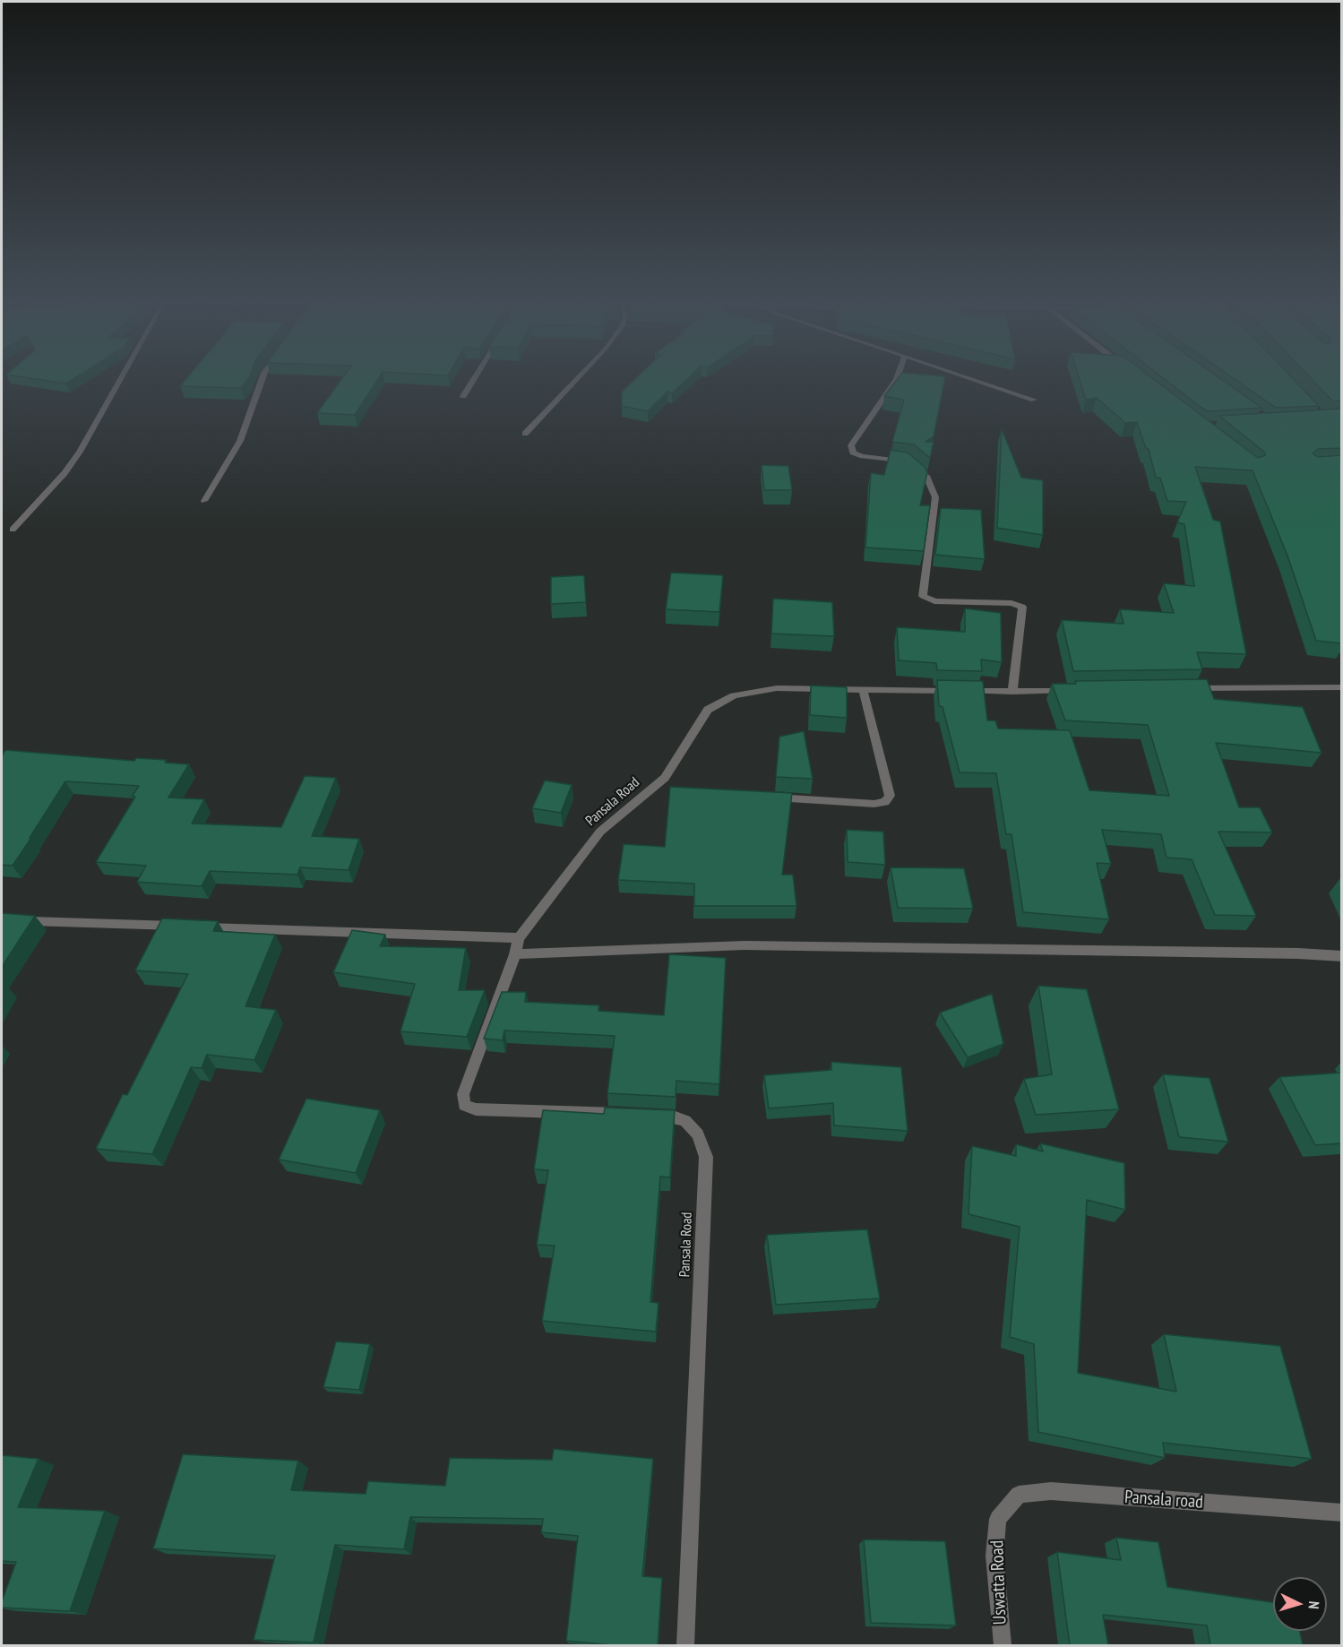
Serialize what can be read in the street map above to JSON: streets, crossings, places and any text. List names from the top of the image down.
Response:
{
  "streets": {
    "street": ["Pansala Road", "Pansala road", "Uswatta Road"]
  },
  "crossings": [
    ["Pansala road", "Uswatta Road"]
  ],
  "north": "right"
}
